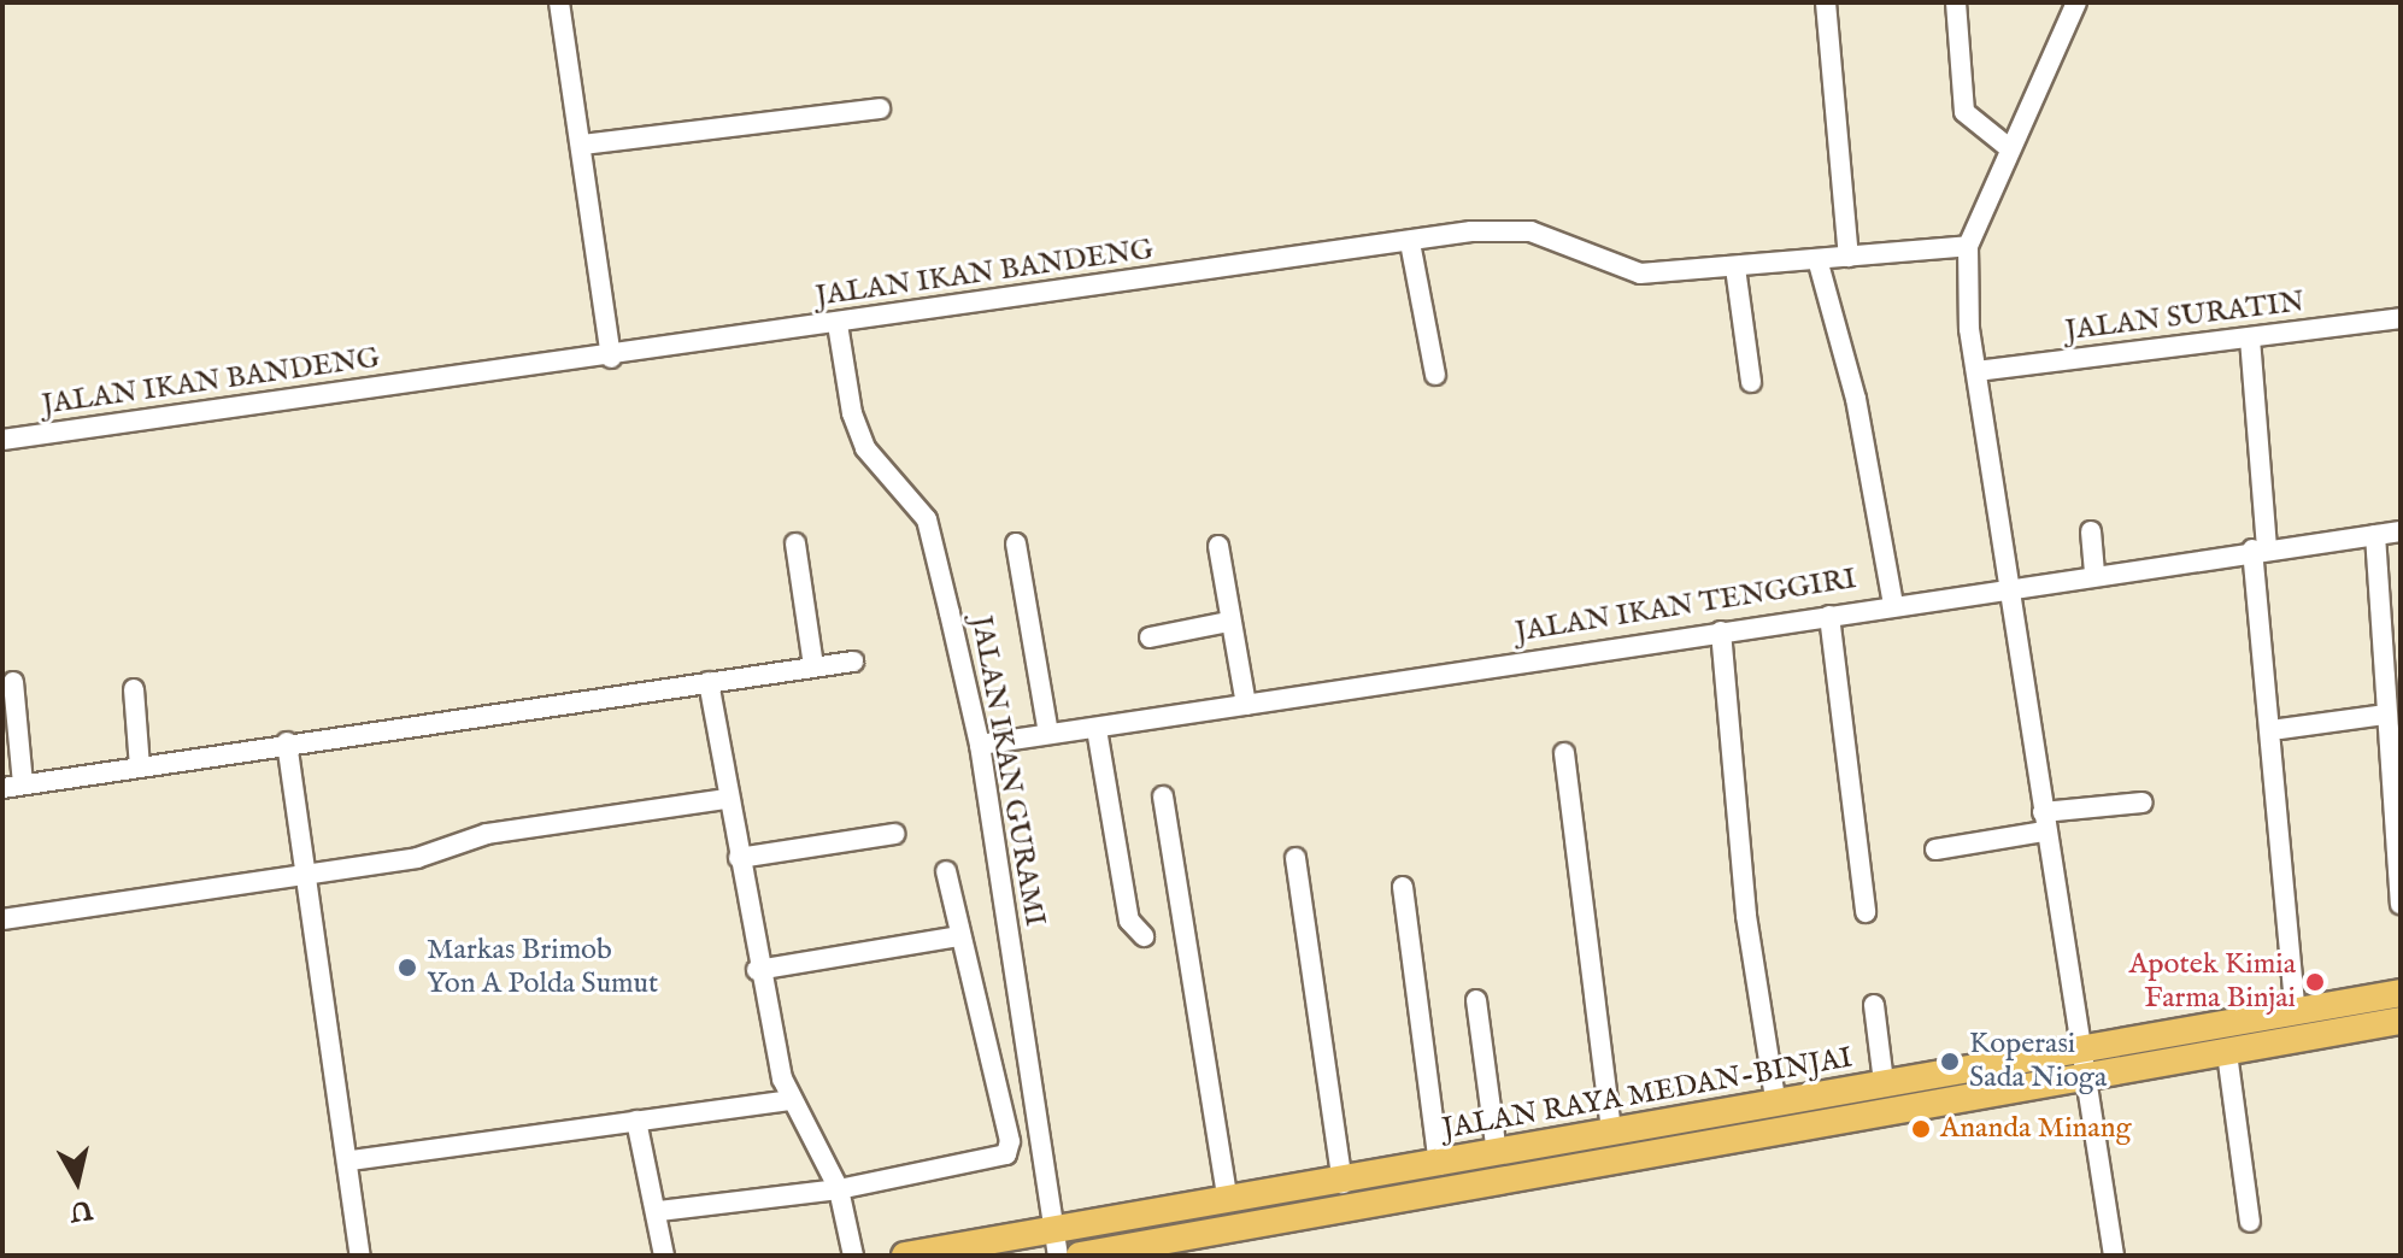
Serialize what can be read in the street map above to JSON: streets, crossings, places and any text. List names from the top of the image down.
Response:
{
  "streets": {
    "main road": ["JALAN RAYA MEDAN-BINJAI"],
    "street": [
      "JALAN IKAN BANDENG",
      "JALAN SURATIN",
      "JALAN IKAN TENGGIRI",
      "JALAN IKAN GURAMI"
    ]
  },
  "crossings": [
    ["JALAN IKAN BANDENG", "JALAN IKAN GURAMI"],
    ["JALAN IKAN TENGGIRI", "JALAN IKAN GURAMI"],
    ["JALAN IKAN GURAMI", "JALAN RAYA MEDAN-BINJAI"]
  ],
  "places": [
    "Markas Brimob Yon A Polda Sumut",
    "Apotek Kimia Farma Binjai",
    "Koperasi Sada Nioga",
    "Ananda Minang"
  ],
  "north": "bottom"
}
